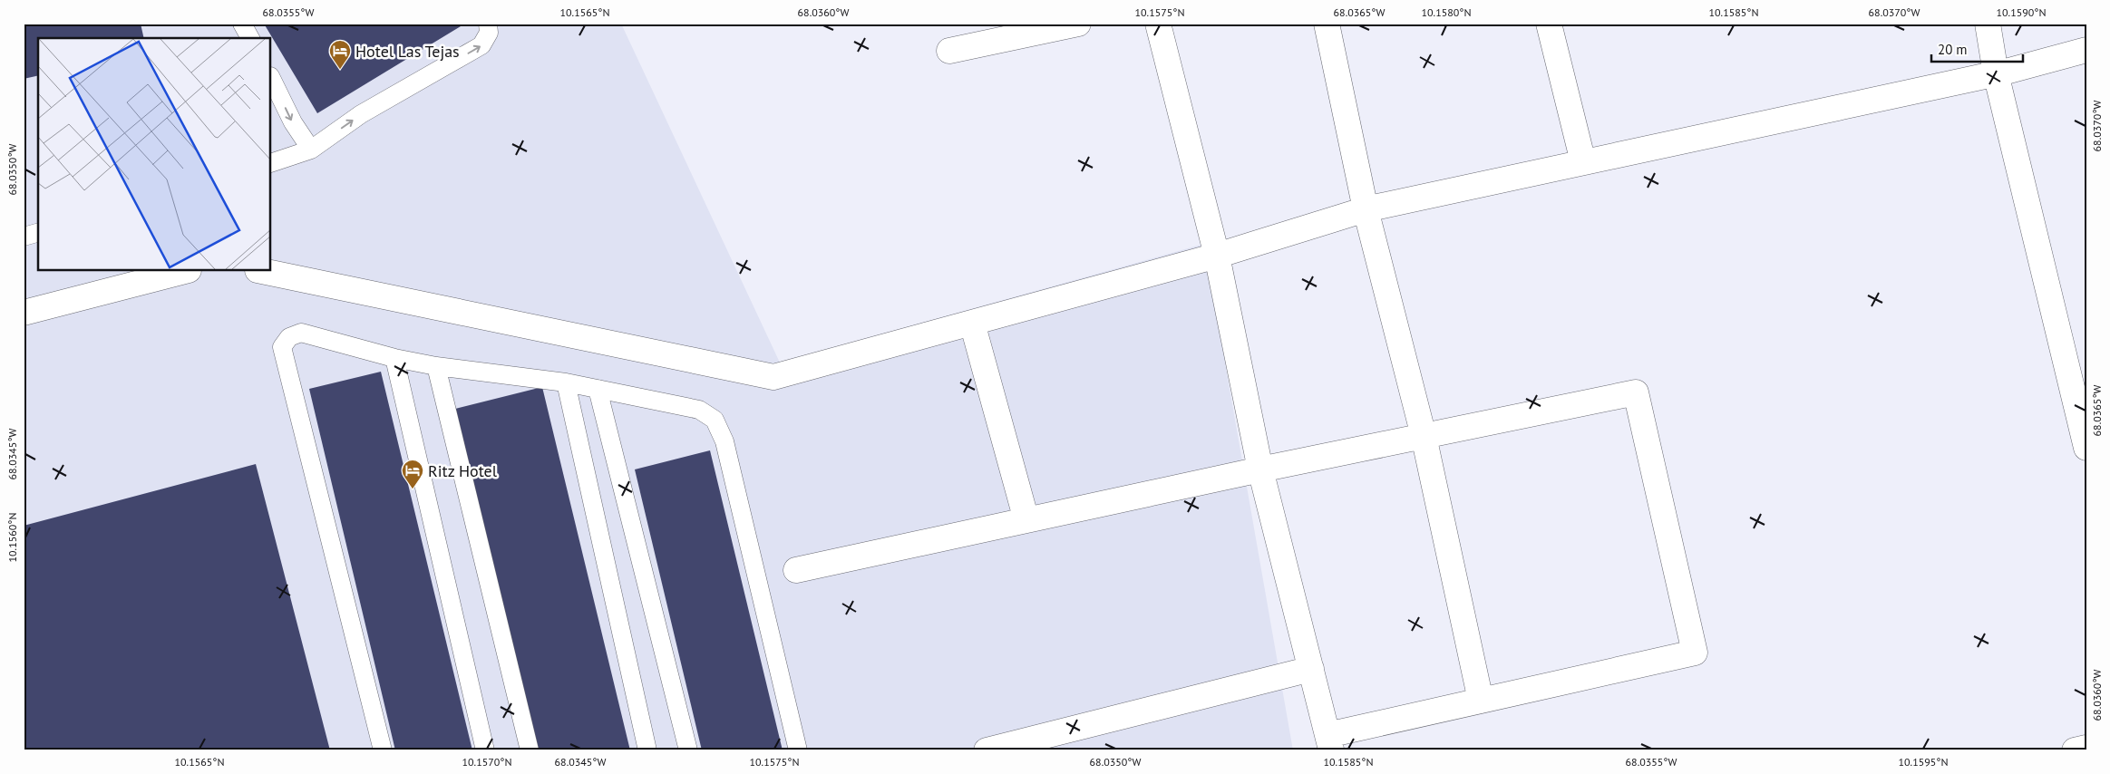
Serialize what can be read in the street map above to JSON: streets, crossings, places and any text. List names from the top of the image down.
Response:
{
  "places": {
    "hotel": ["Hotel Las Tejas", "Ritz Hotel"]
  },
  "scale_bar": "20 m",
  "coordinates": [
    "68.0355°W",
    "10.1565°N",
    "68.0360°W",
    "10.1575°N",
    "68.0365°W",
    "10.1580°N",
    "10.1585°N",
    "68.0370°W",
    "10.1590°N",
    "68.0350°W",
    "68.0345°W",
    "10.1560°N",
    "10.1570°N",
    "10.1595°N"
  ]
}
